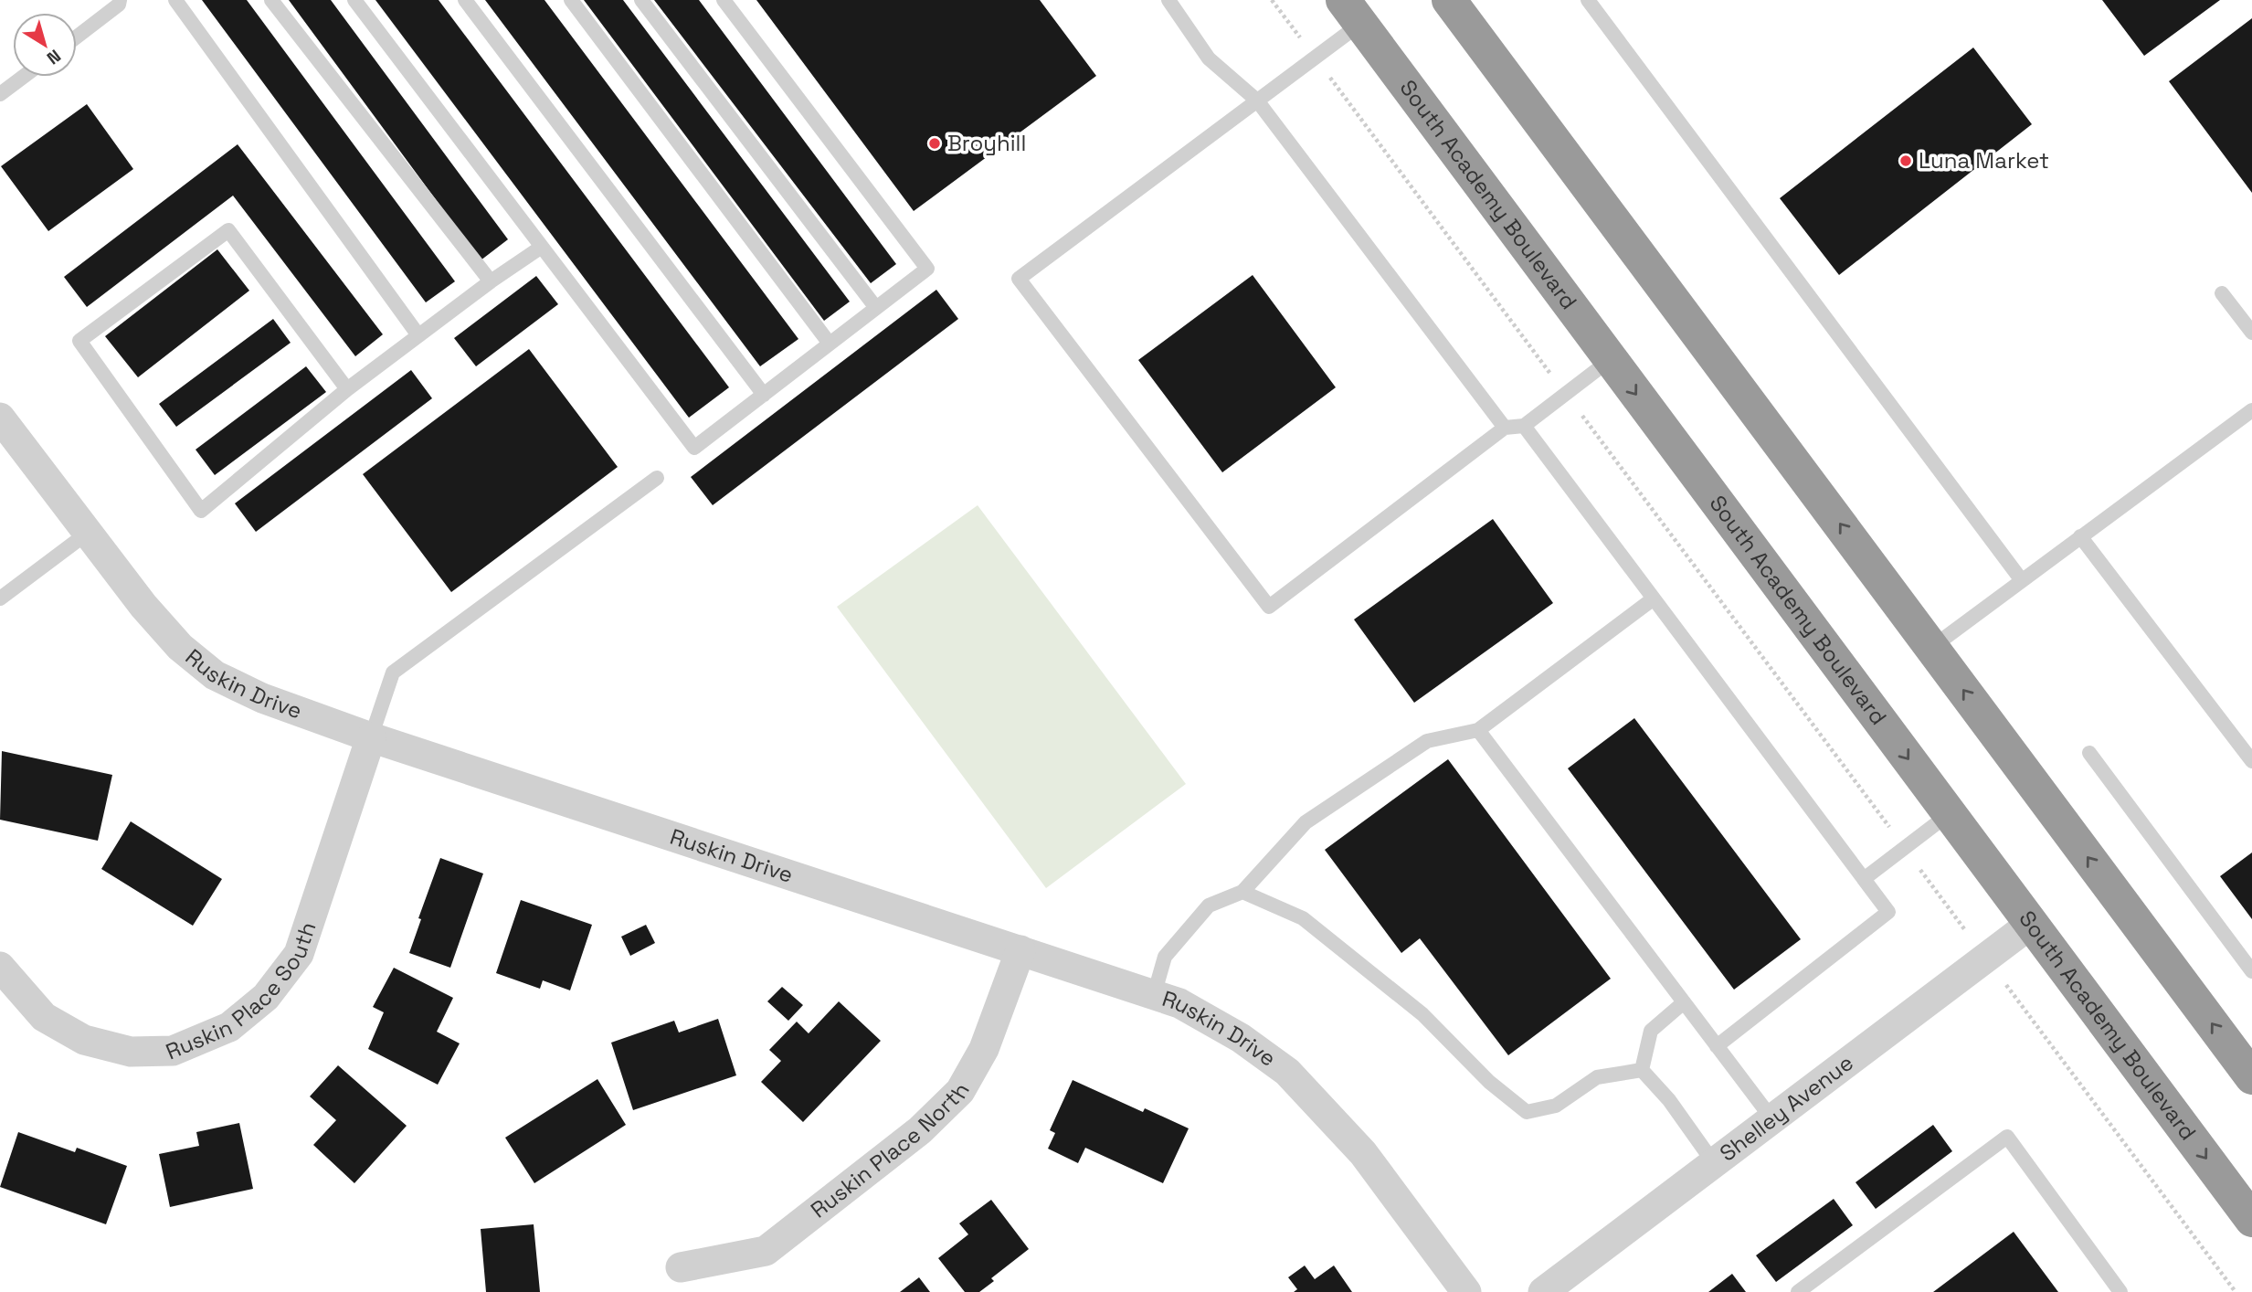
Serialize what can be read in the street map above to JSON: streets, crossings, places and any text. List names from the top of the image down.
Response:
{
  "streets": {
    "highway": ["South Academy Boulevard"],
    "street": [
      "Ruskin Drive",
      "Ruskin Place South",
      "Shelley Avenue",
      "Ruskin Place North"
    ]
  },
  "crossings": [
    ["South Academy Boulevard", "Shelley Avenue"],
    ["Ruskin Drive", "Ruskin Place South"],
    ["Ruskin Drive", "Ruskin Place North"]
  ],
  "places": ["Broyhill", "Luna Market"],
  "north": "bottom right"
}
